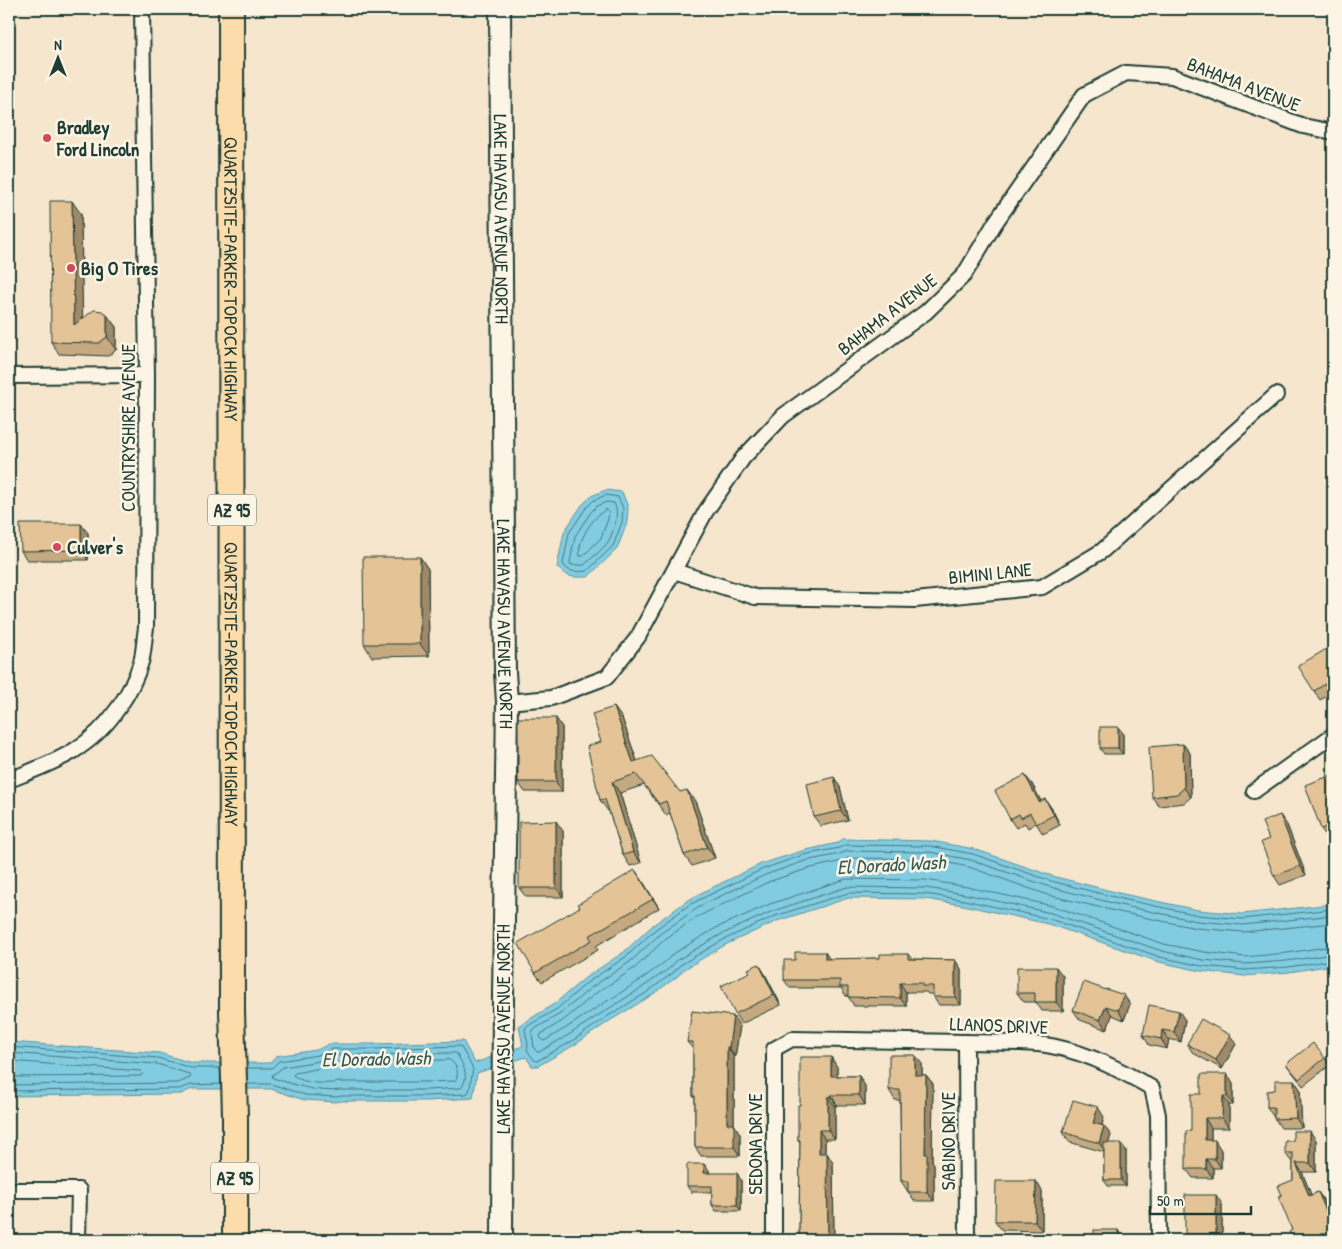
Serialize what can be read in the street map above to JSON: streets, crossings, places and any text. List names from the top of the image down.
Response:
{
  "streets": {
    "highway": ["QUARTZSITE–PARKER–TOPOCK HIGHWAY", "AZ 95"],
    "main road": ["LAKE HAVASU AVENUE NORTH"],
    "street": [
      "BAHAMA AVENUE",
      "COUNTRYSHIRE AVENUE",
      "BIMINI LANE",
      "LLANOS DRIVE",
      "SABINO DRIVE",
      "SEDONA DRIVE"
    ]
  },
  "crossings": [
    ["BAHAMA AVENUE", "LAKE HAVASU AVENUE NORTH"],
    ["BAHAMA AVENUE", "BIMINI LANE"],
    ["LLANOS DRIVE", "SABINO DRIVE"],
    ["LLANOS DRIVE", "SEDONA DRIVE"]
  ],
  "water": ["El Dorado Wash"],
  "places": ["Bradley Ford Lincoln", "Big O Tires", "Culver's"],
  "scale_bar": "50 m",
  "north": "top"
}
